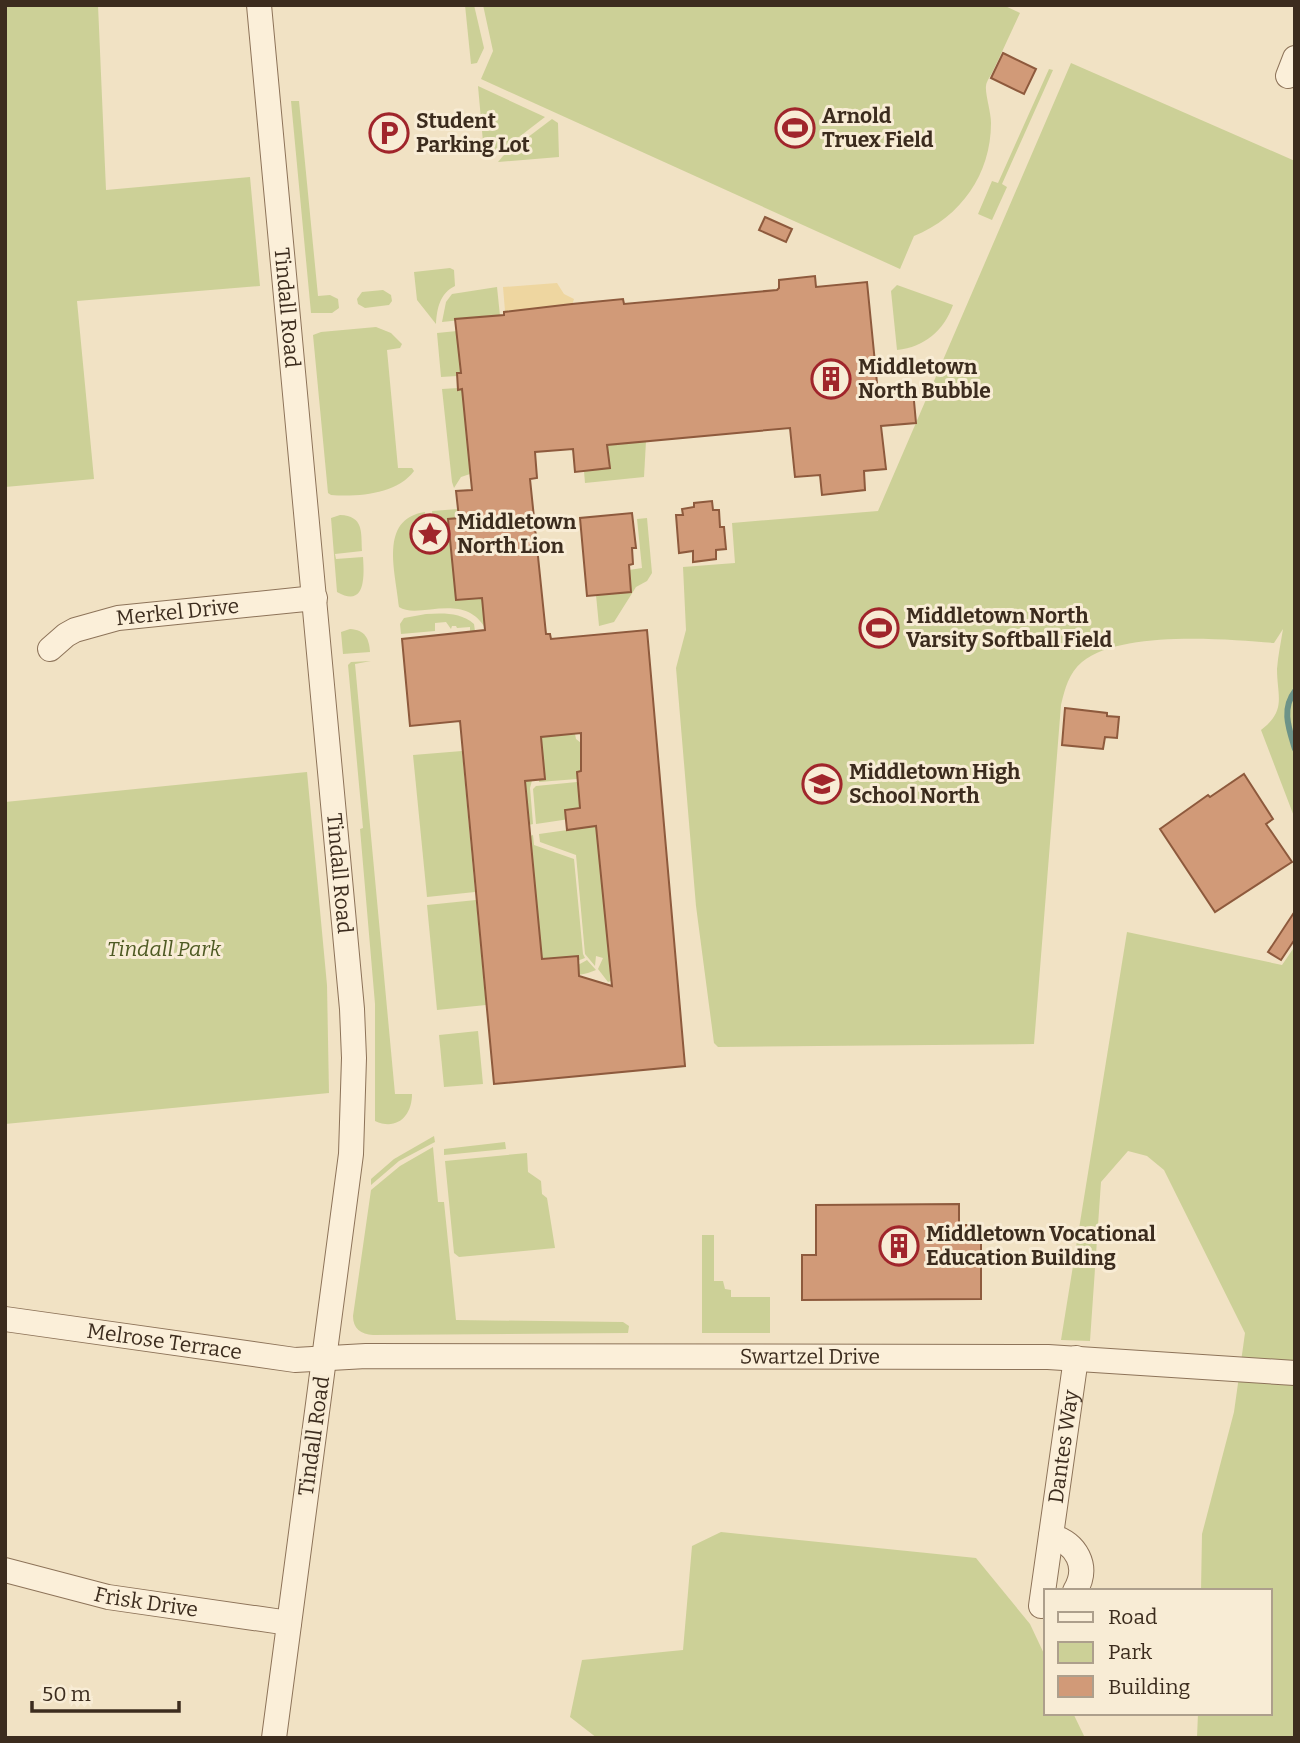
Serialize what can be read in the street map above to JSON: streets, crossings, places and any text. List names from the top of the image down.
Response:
{
  "streets": {
    "street": [
      "Tindall Road",
      "Merkel Drive",
      "Melrose Terrace",
      "Swartzel Drive",
      "Dantes Way",
      "Frisk Drive"
    ]
  },
  "crossings": [
    ["Tindall Road", "Merkel Drive"],
    ["Tindall Road", "Melrose Terrace"],
    ["Tindall Road", "Swartzel Drive"],
    ["Tindall Road", "Frisk Drive"],
    ["Melrose Terrace", "Swartzel Drive"],
    ["Swartzel Drive", "Dantes Way"]
  ],
  "parks": ["Tindall Park"],
  "places": {
    "sports": ["Arnold Truex Field", "Middletown North Varsity Softball Field"],
    "parking": ["Student Parking Lot"],
    "building": ["Middletown North Bubble", "Middletown Vocational Education Building"],
    "place": ["Middletown North Lion"],
    "school or university": ["Middletown High School North"]
  },
  "legend": ["Road", "Park", "Building"],
  "scale_bar": "50 m"
}
